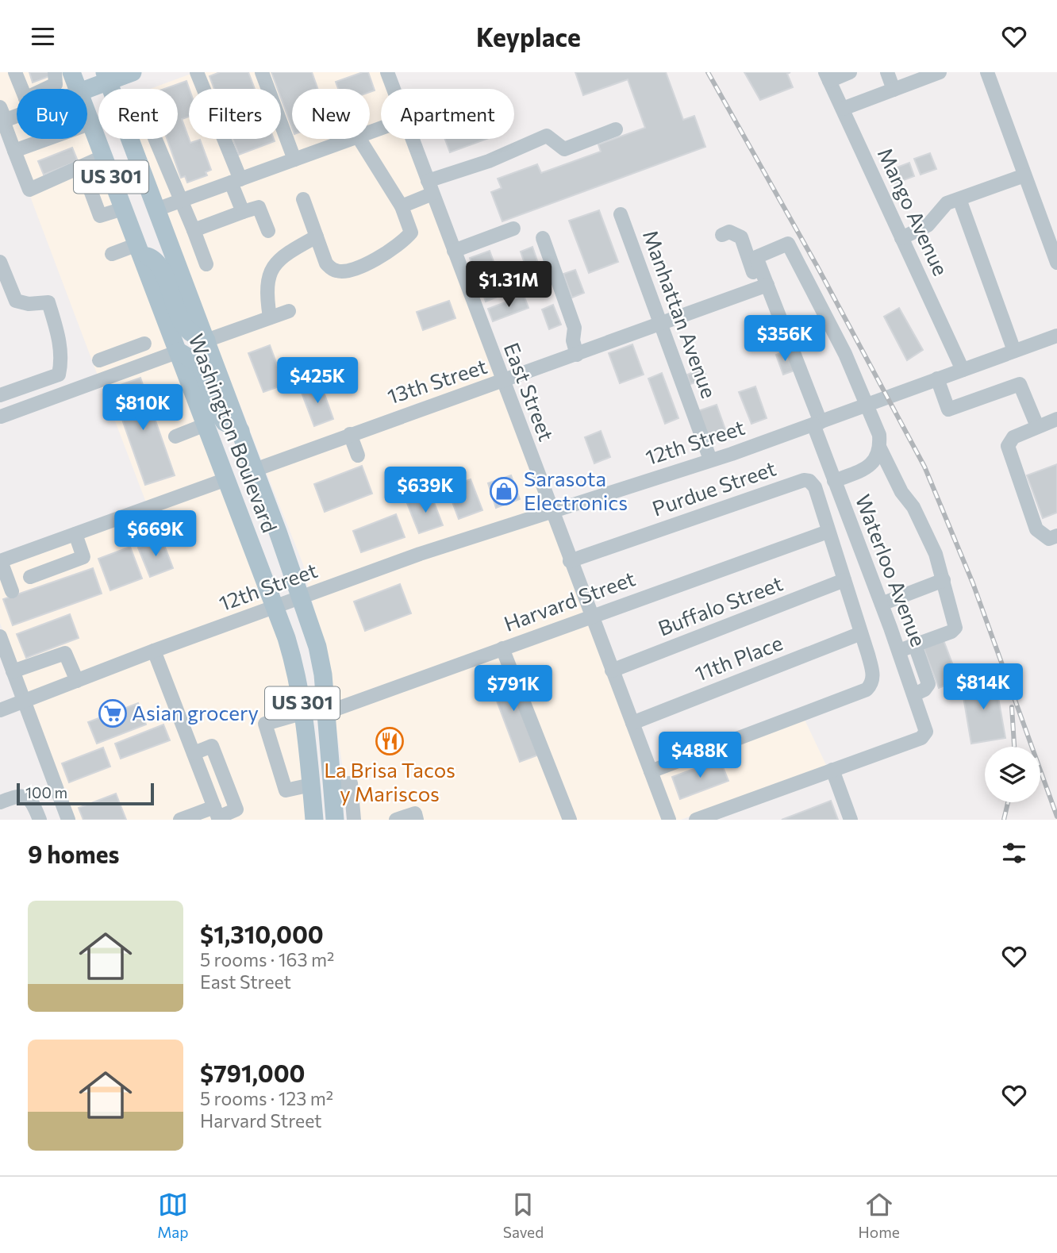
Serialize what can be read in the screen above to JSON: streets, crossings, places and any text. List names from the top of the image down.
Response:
{
  "streets": {
    "main road": ["US 301", "Washington Boulevard"],
    "street": [
      "Mango Avenue",
      "Manhattan Avenue",
      "13th Street",
      "East Street",
      "12th Street",
      "Purdue Street",
      "Waterloo Avenue",
      "Harvard Street",
      "Buffalo Street",
      "11th Place"
    ]
  },
  "crossings": [
    ["Mango Avenue", "12th Street"],
    ["Manhattan Avenue", "13th Street"],
    ["Manhattan Avenue", "12th Street"],
    ["13th Street", "East Street"],
    ["13th Street", "Washington Boulevard"],
    ["13th Street", "Waterloo Avenue"],
    ["East Street", "12th Street"],
    ["East Street", "Purdue Street"],
    ["East Street", "Harvard Street"],
    ["East Street", "Buffalo Street"],
    ["East Street", "11th Place"],
    ["Washington Boulevard", "12th Street"],
    ["Washington Boulevard", "Harvard Street"],
    ["12th Street", "Waterloo Avenue"],
    ["Purdue Street", "Harvard Street"]
  ],
  "places": {
    "shop": ["Sarasota Electronics"],
    "supermarket": ["Asian grocery"],
    "restaurant": ["La Brisa Tacos y Mariscos"]
  },
  "scale_bar": "100 m",
  "page": {
    "header": "Keyplace",
    "chip": [
      "Buy",
      "Rent",
      "Filters",
      "New",
      "Apartment"
    ],
    "price": [
      "$1.31M",
      "$356K",
      "$425K",
      "$810K",
      "$639K",
      "$669K",
      "$814K",
      "$791K",
      "$488K"
    ],
    "scale": "100 m",
    "heading": "9 homes",
    "list": [
      {
        "name": "$1,310,000",
        "note": "5 rooms · 163 m² · East Street"
      },
      {
        "name": "$791,000",
        "note": "5 rooms · 123 m² · Harvard Street"
      }
    ],
    "tabs": ["Map", "Saved", "Home"]
  }
}
